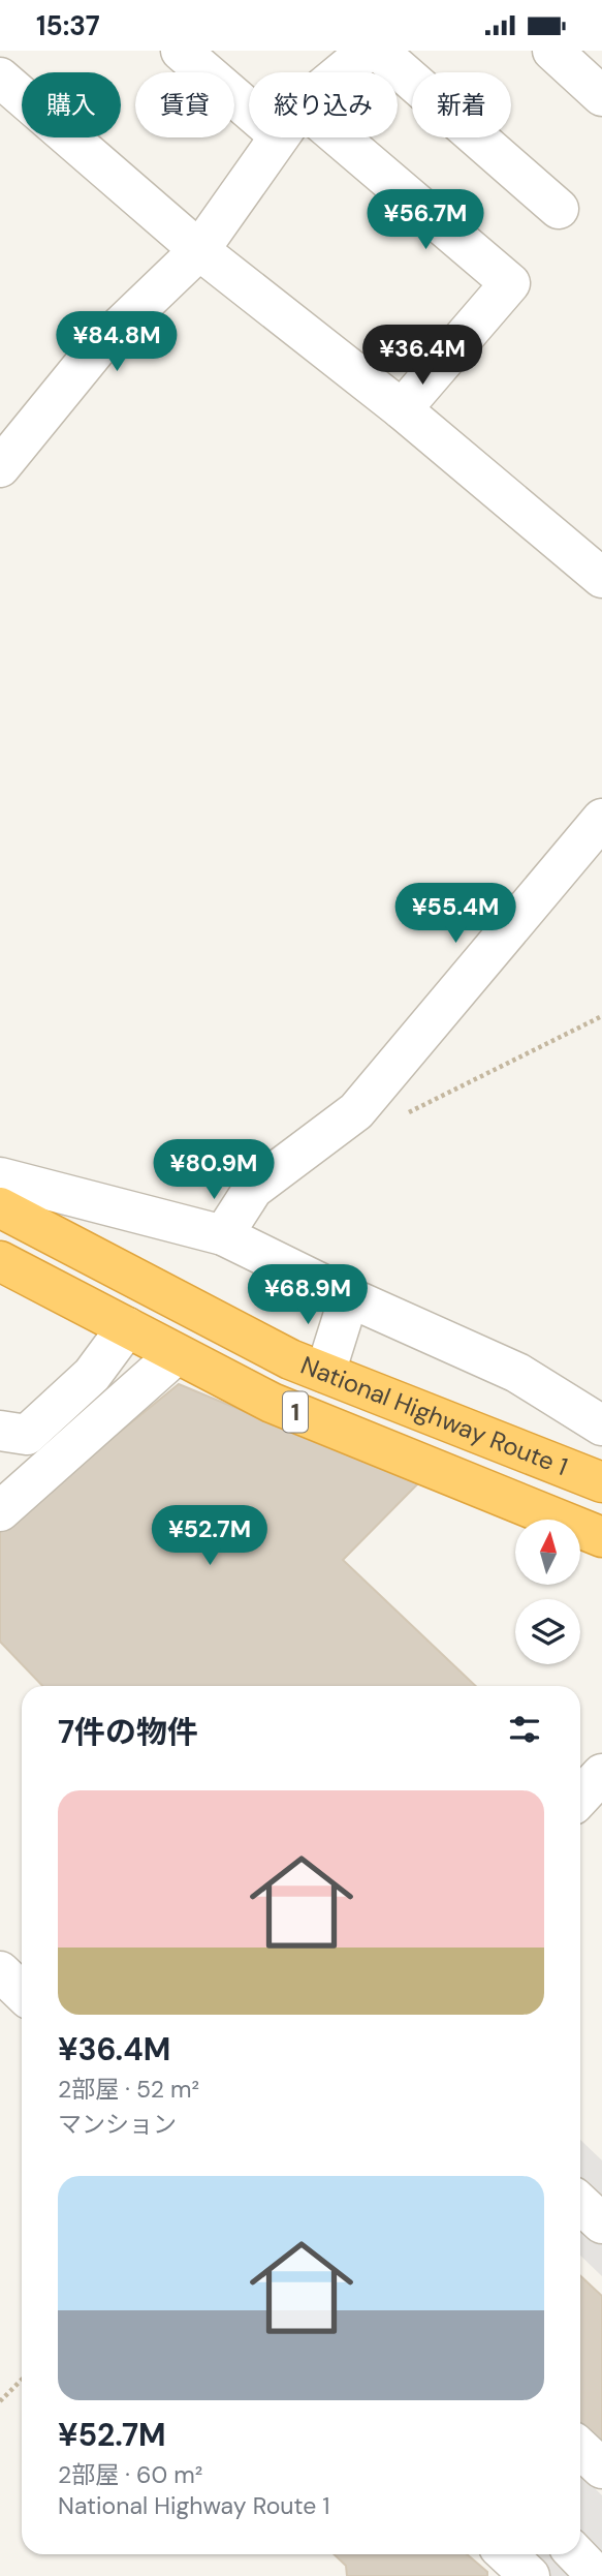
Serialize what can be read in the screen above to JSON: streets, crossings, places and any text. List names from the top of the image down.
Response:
{
  "streets": {
    "highway": ["1", "National Highway Route 1"]
  },
  "north": "top",
  "page": {
    "status": "15:37",
    "chip": [
      "購入",
      "賃貸",
      "絞り込み",
      "新着"
    ],
    "price": [
      "¥56.7M",
      "¥84.8M",
      "¥36.4M",
      "¥55.4M",
      "¥80.9M",
      "¥68.9M",
      "¥52.7M"
    ],
    "heading": "7件の物件",
    "list": [
      {
        "name": "¥36.4M",
        "note": "2部屋 · 52 m² · マンション"
      },
      {
        "name": "¥52.7M",
        "note": "2部屋 · 60 m² · National Highway Route 1"
      }
    ]
  }
}
